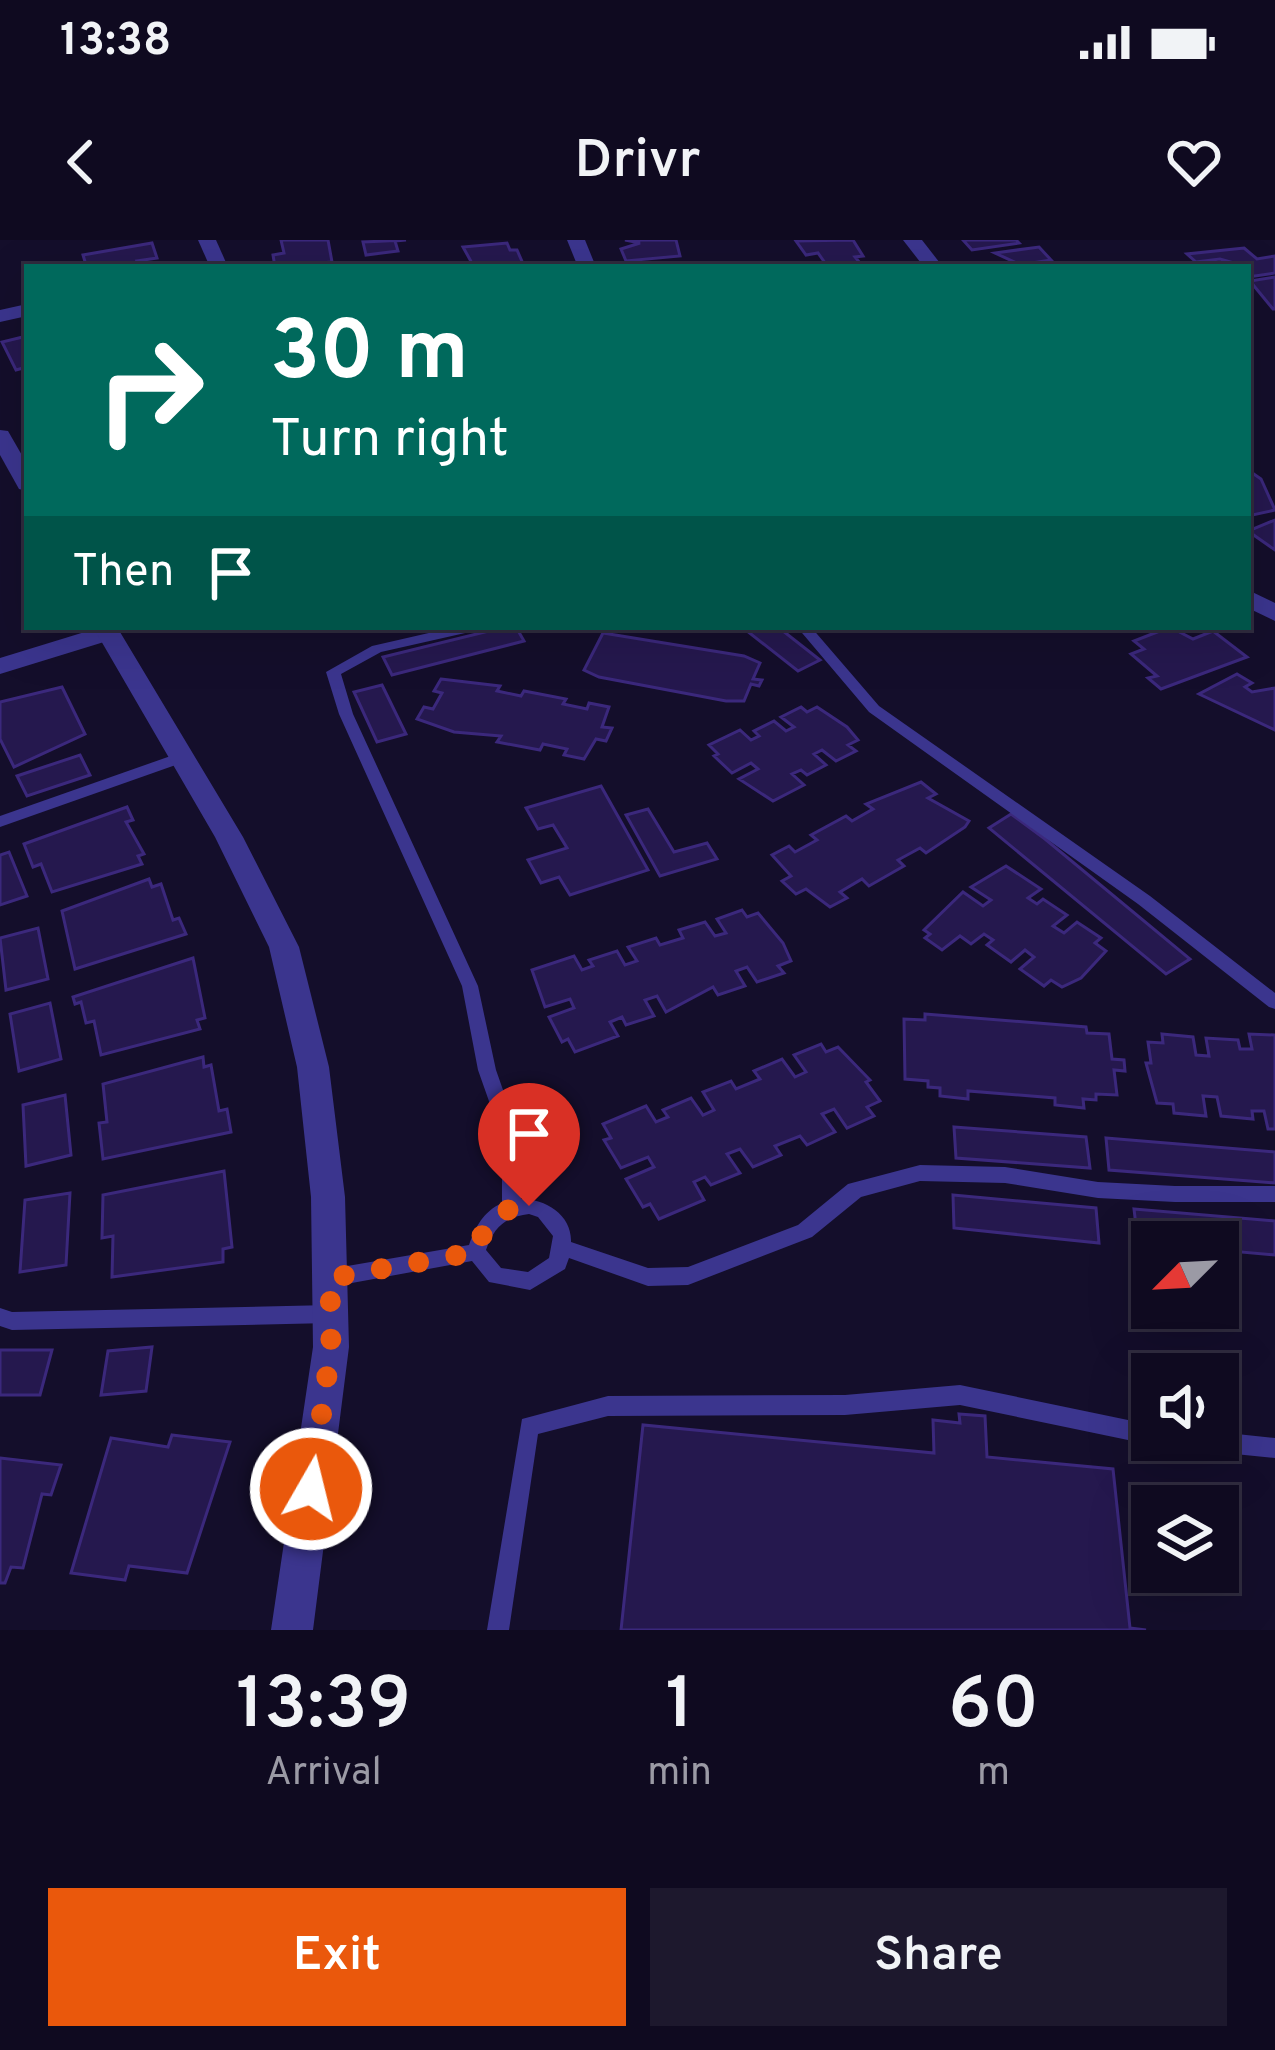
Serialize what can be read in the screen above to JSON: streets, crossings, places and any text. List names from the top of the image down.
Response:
{
  "north": "bottom left",
  "page": {
    "status": "13:38",
    "header": "Drivr",
    "turn": ["30 m", "Turn right"],
    "then": "Then",
    "eta": [
      "13:39",
      "Arrival",
      "1",
      "min",
      "60",
      "m"
    ],
    "buttons": ["Exit", "Share"]
  }
}
